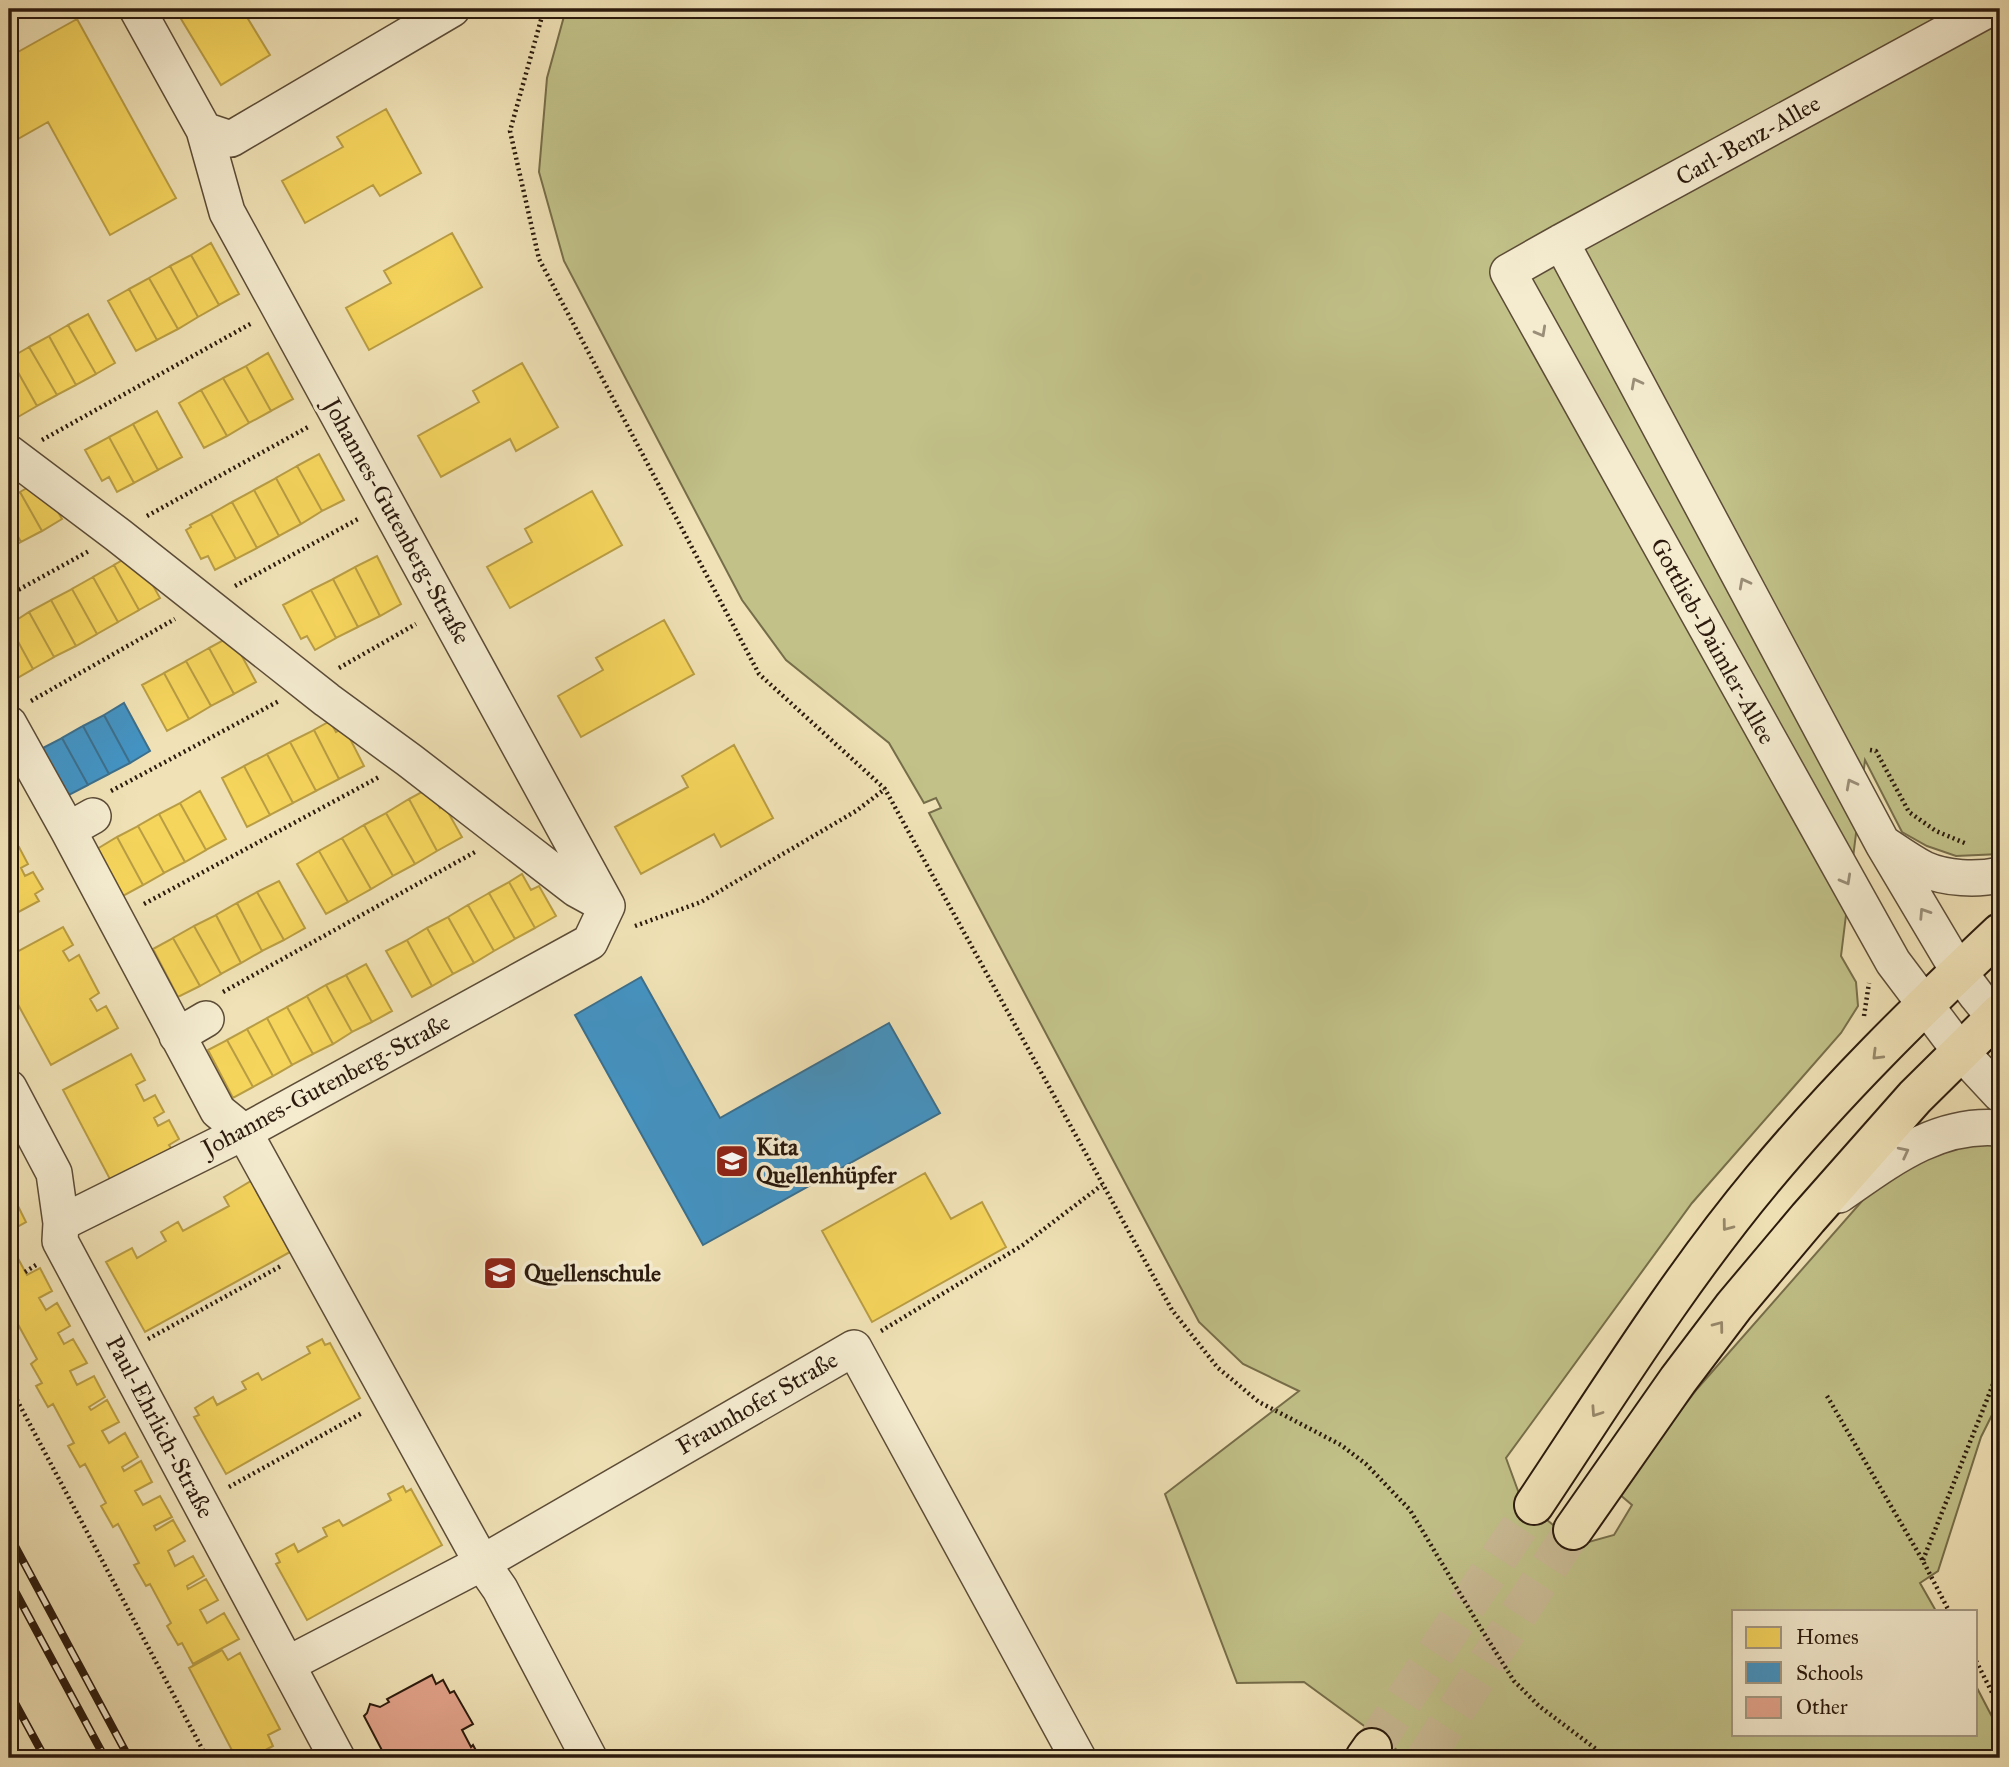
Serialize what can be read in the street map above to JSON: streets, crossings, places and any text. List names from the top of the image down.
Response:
{
  "streets": {
    "street": [
      "Carl-Benz-Allee",
      "Johannes-Gutenberg-Straße",
      "Gottlieb-Daimler-Allee",
      "Fraunhofer Straße",
      "Paul-Ehrlich-Straße"
    ]
  },
  "crossings": [
    ["Carl-Benz-Allee", "Gottlieb-Daimler-Allee"],
    ["Johannes-Gutenberg-Straße", "Paul-Ehrlich-Straße"],
    ["Fraunhofer Straße", "Paul-Ehrlich-Straße"]
  ],
  "places": {
    "school or university": ["Kita Quellenhüpfer", "Quellenschule"]
  },
  "legend": ["Homes", "Schools", "Other"]
}
